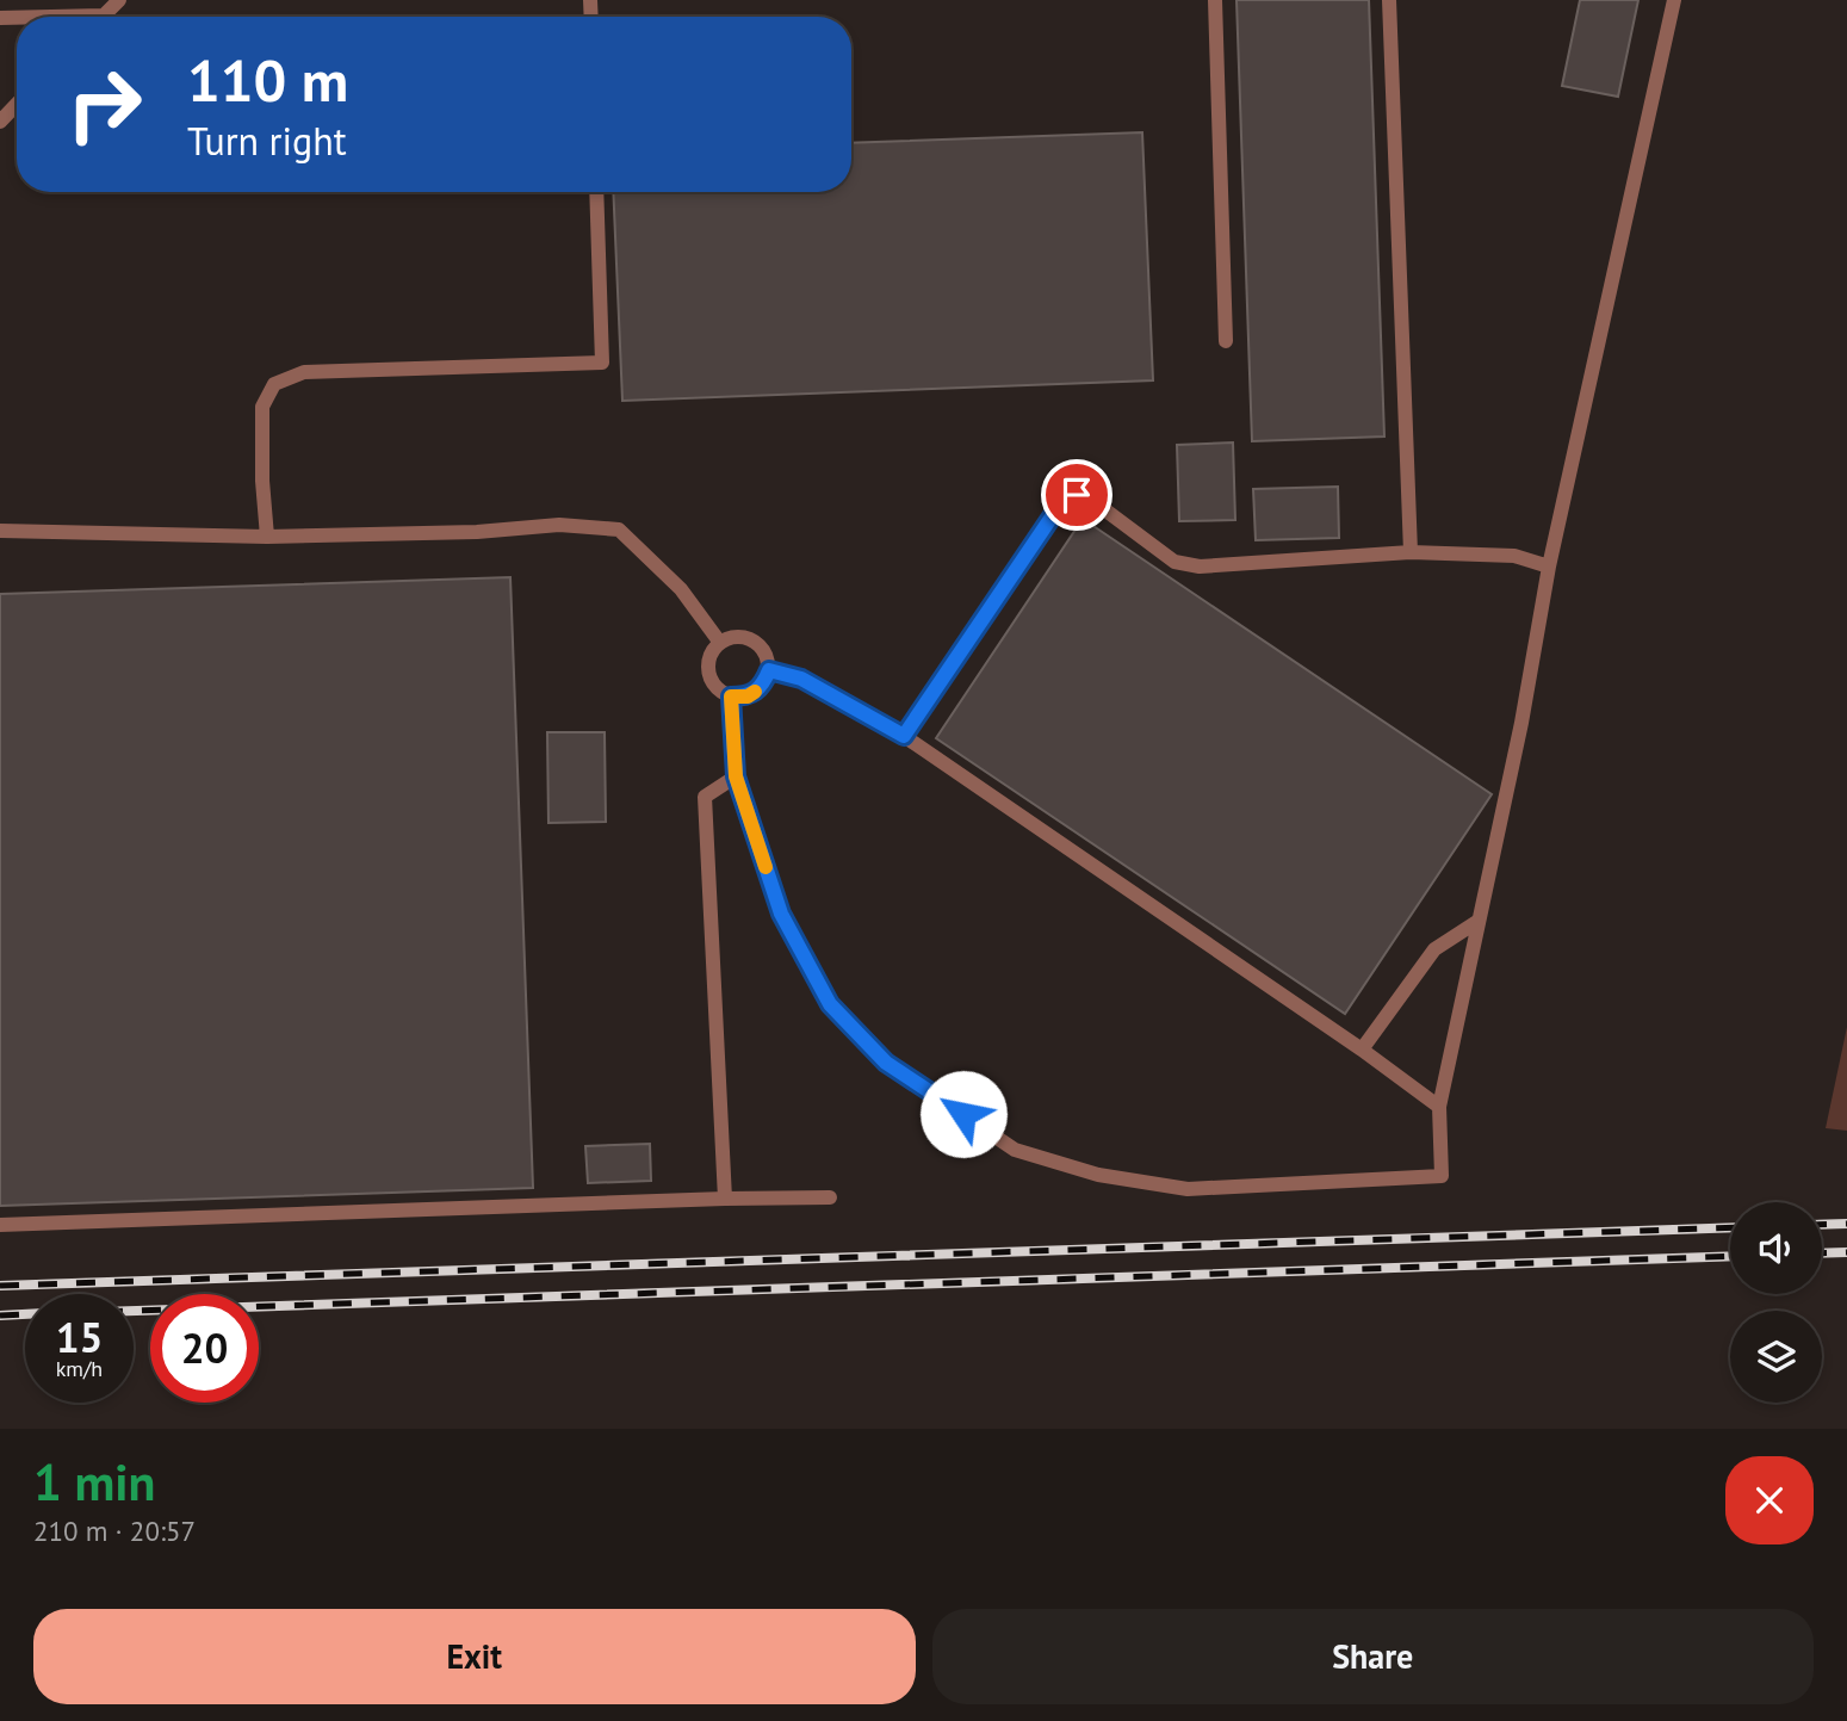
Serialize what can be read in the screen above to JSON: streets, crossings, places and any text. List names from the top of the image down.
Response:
{
  "page": {
    "turn": ["110 m", "Turn right"],
    "speed": "15 km/h",
    "limit": "20",
    "heading": ["1 min", "210 m · 20:57"],
    "buttons": ["Exit", "Share"]
  }
}
